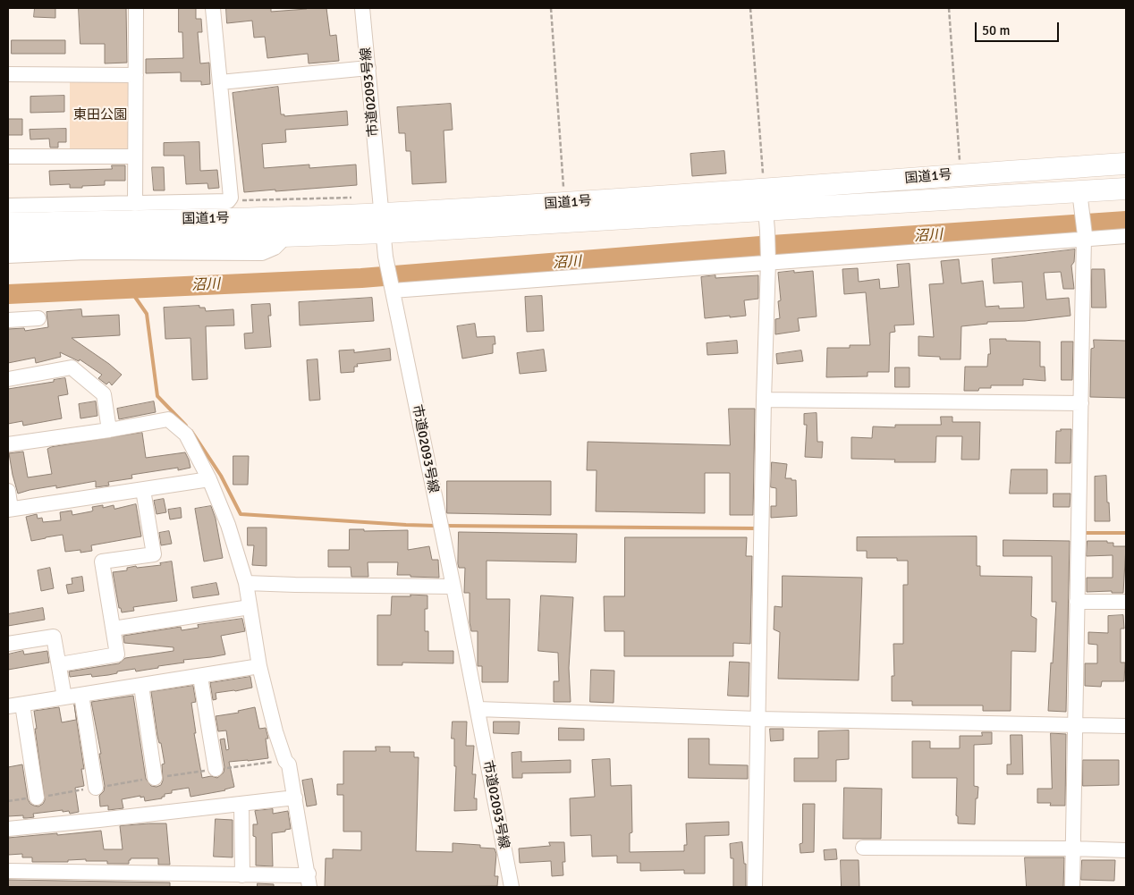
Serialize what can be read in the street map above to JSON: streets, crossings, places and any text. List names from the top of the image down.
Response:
{
  "streets": {
    "highway": ["国道1号"],
    "street": ["市道02093号線"]
  },
  "crossings": [
    ["市道02093号線", "国道1号"]
  ],
  "water": ["沼川"],
  "parks": ["東田公園"],
  "scale_bar": "50 m"
}
